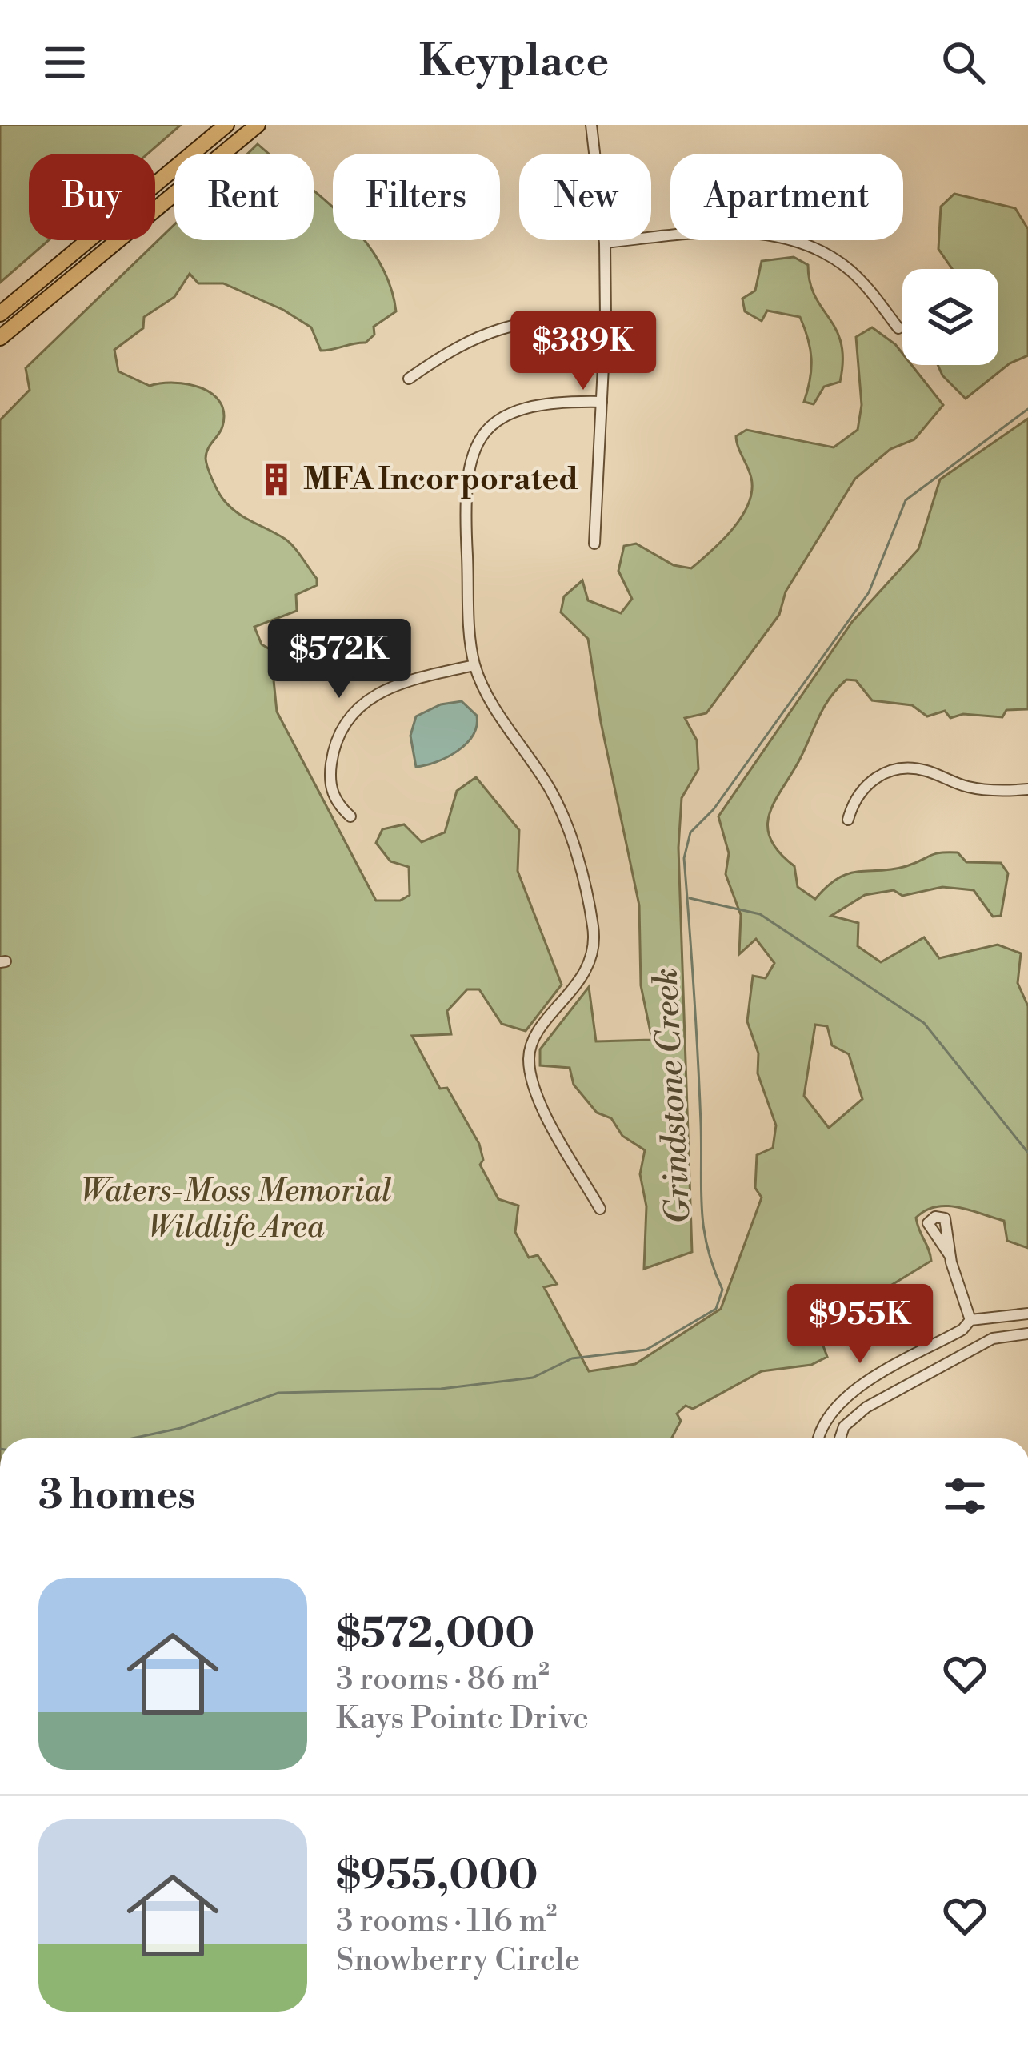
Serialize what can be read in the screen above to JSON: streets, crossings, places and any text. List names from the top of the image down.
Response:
{
  "water": ["Grindstone Creek"],
  "parks": ["Waters-Moss Memorial Wildlife Area"],
  "places": {
    "building": ["MFA Incorporated"]
  },
  "page": {
    "header": "Keyplace",
    "chip": [
      "Buy",
      "Rent",
      "Filters",
      "New",
      "Apartment"
    ],
    "price": ["$389K", "$572K", "$955K"],
    "heading": "3 homes",
    "list": [
      {
        "name": "$572,000",
        "note": "3 rooms · 86 m² · Kays Pointe Drive"
      },
      {
        "name": "$955,000",
        "note": "3 rooms · 116 m² · Snowberry Circle"
      }
    ]
  }
}
